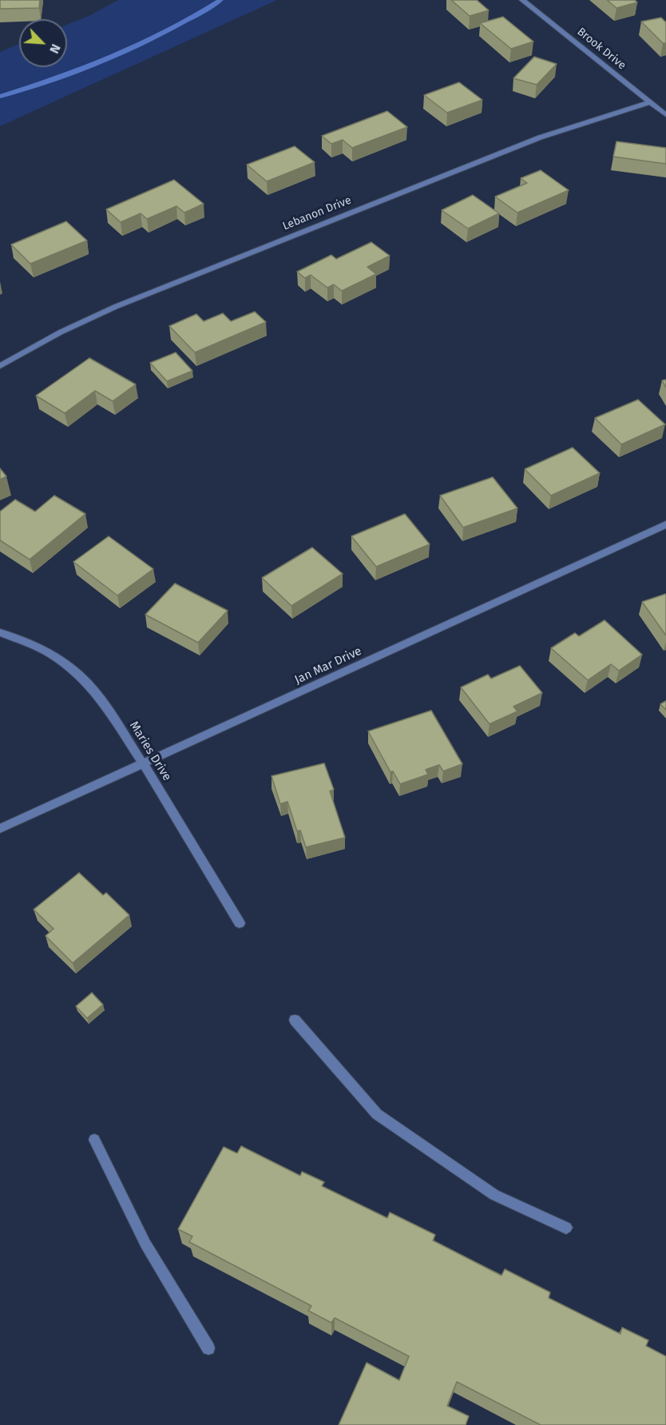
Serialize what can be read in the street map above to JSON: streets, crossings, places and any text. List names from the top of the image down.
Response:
{
  "streets": {
    "street": [
      "Brook Drive",
      "Lebanon Drive",
      "Jan Mar Drive",
      "Maries Drive"
    ]
  },
  "crossings": [
    ["Brook Drive", "Lebanon Drive"],
    ["Jan Mar Drive", "Maries Drive"]
  ],
  "north": "bottom right"
}
